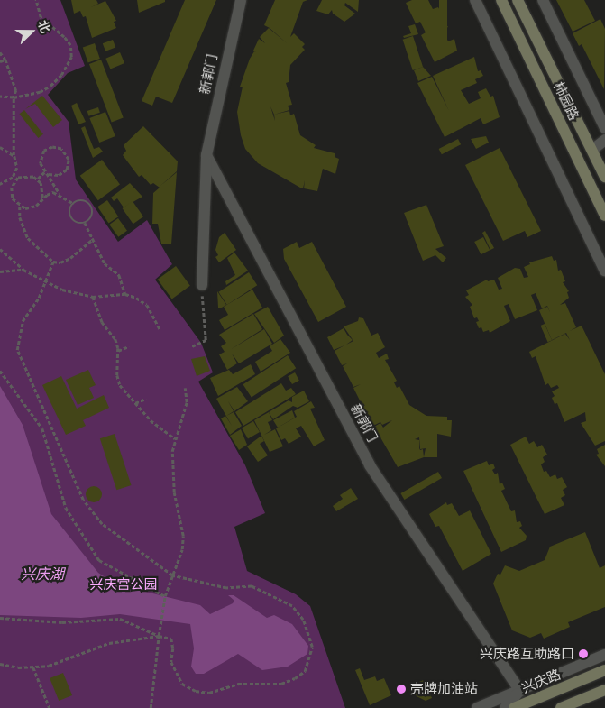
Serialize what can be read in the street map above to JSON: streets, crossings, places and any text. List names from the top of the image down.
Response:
{
  "streets": {
    "main road": ["柿园路", "兴庆路"],
    "street": ["新郭门"]
  },
  "water": ["兴庆湖"],
  "parks": ["兴庆宫公园"],
  "places": ["兴庆路互助路口", "壳牌加油站"],
  "north": "right"
}
